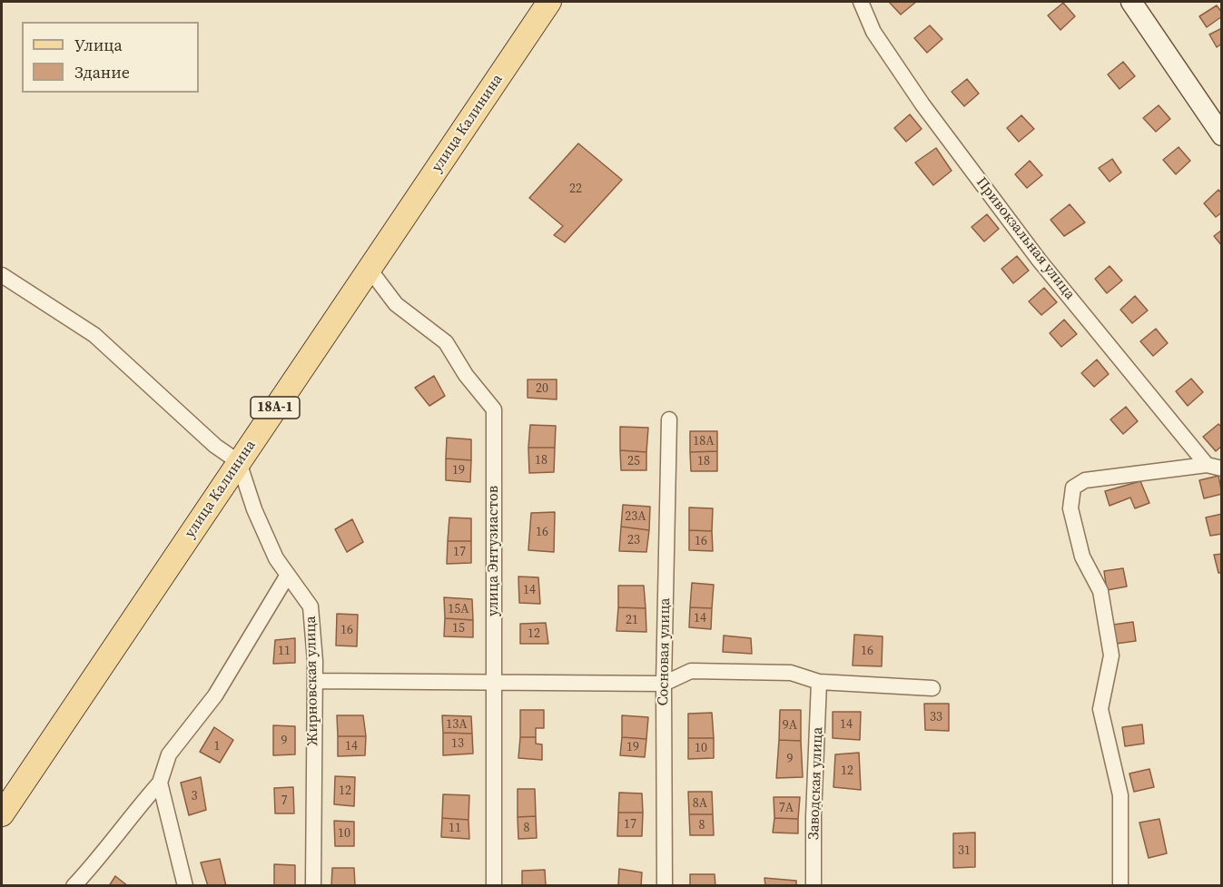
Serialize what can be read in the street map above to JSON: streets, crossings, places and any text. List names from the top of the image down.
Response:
{
  "streets": {
    "main road": ["улица Калинина", "18А-1"],
    "street": [
      "Привокзальная улица",
      "улица Энтузиастов",
      "Сосновая улица",
      "Жирновская улица",
      "Заводская улица"
    ]
  },
  "crossings": [
    ["улица Калинина", "улица Энтузиастов"],
    ["улица Калинина", "Жирновская улица"]
  ],
  "house_numbers": [
    "22",
    "20",
    "18А",
    "18",
    "25",
    "18",
    "19",
    "23А",
    "16",
    "23",
    "16",
    "17",
    "14",
    "15А",
    "14",
    "21",
    "15",
    "16",
    "12",
    "11",
    "16",
    "33",
    "13А",
    "14",
    "9А",
    "9",
    "13",
    "1",
    "14",
    "19",
    "10",
    "9",
    "12",
    "12",
    "3",
    "7",
    "8А",
    "7А",
    "17",
    "8",
    "11",
    "8",
    "10",
    "31"
  ],
  "legend": ["Улица", "Здание"]
}
